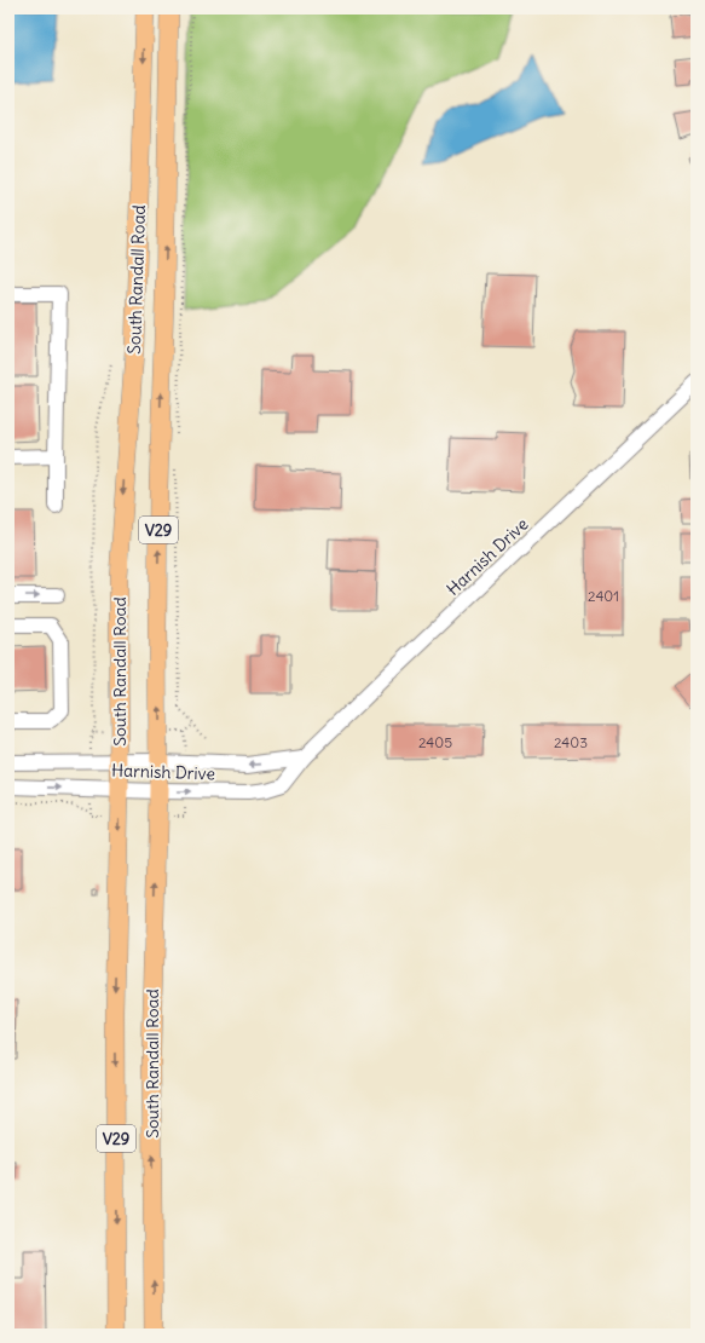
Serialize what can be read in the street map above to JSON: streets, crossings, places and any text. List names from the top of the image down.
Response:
{
  "streets": {
    "main road": ["South Randall Road", "V29"],
    "street": ["Harnish Drive"]
  },
  "crossings": [
    ["South Randall Road", "Harnish Drive"]
  ],
  "house_numbers": ["2401", "2405", "2403"]
}
